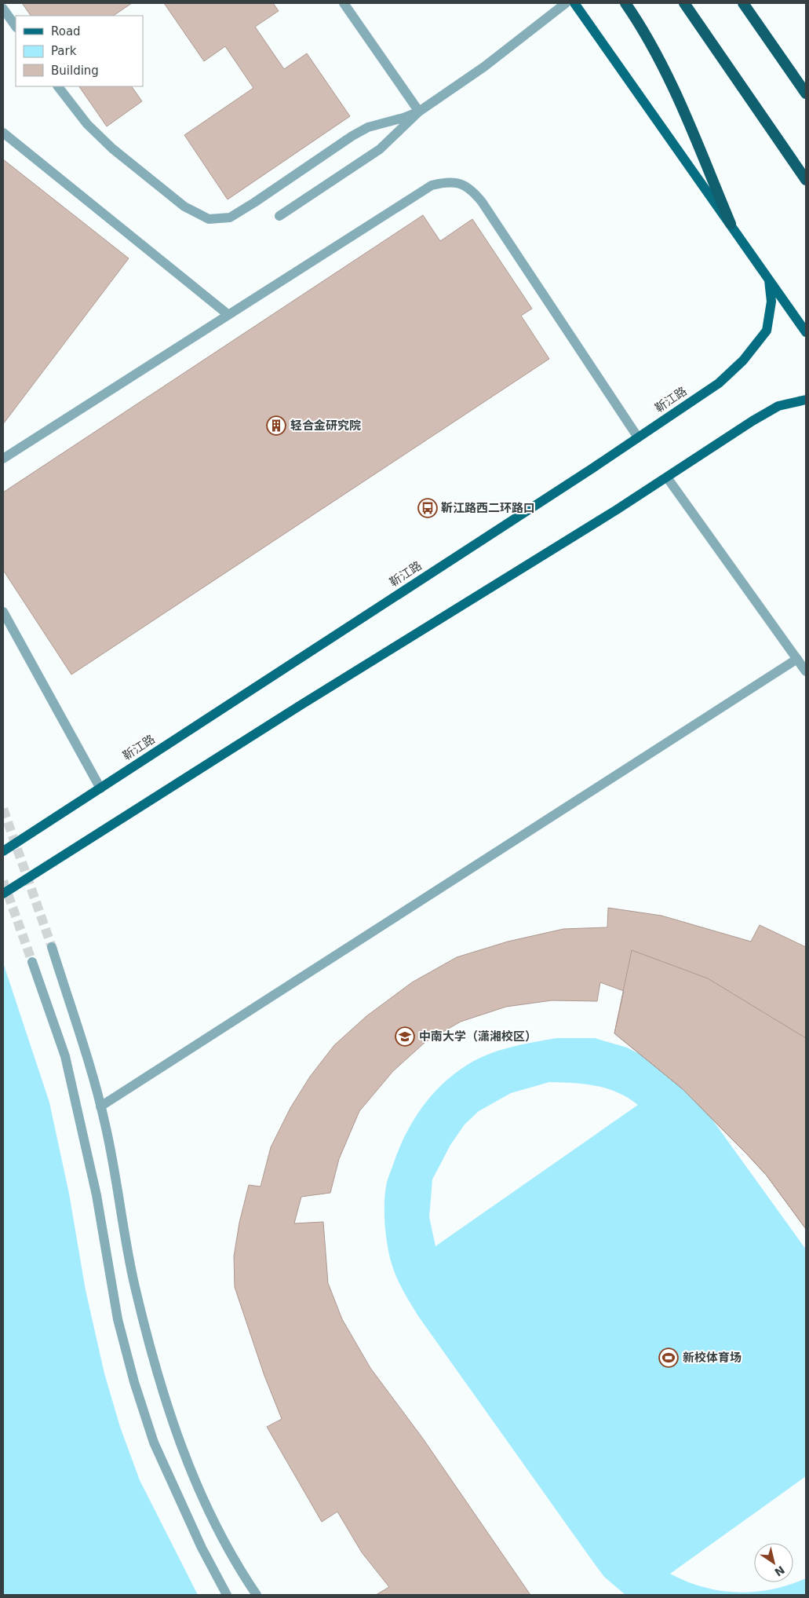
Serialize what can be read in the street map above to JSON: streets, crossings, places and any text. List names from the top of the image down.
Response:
{
  "streets": {
    "main road": ["靳江路"]
  },
  "places": {
    "building": ["轻合金研究院"],
    "bus stop": ["靳江路西二环路口"],
    "school or university": ["中南大学（潇湘校区）"],
    "sports": ["新校体育场"]
  },
  "legend": ["Road", "Park", "Building"],
  "north": "bottom right"
}
